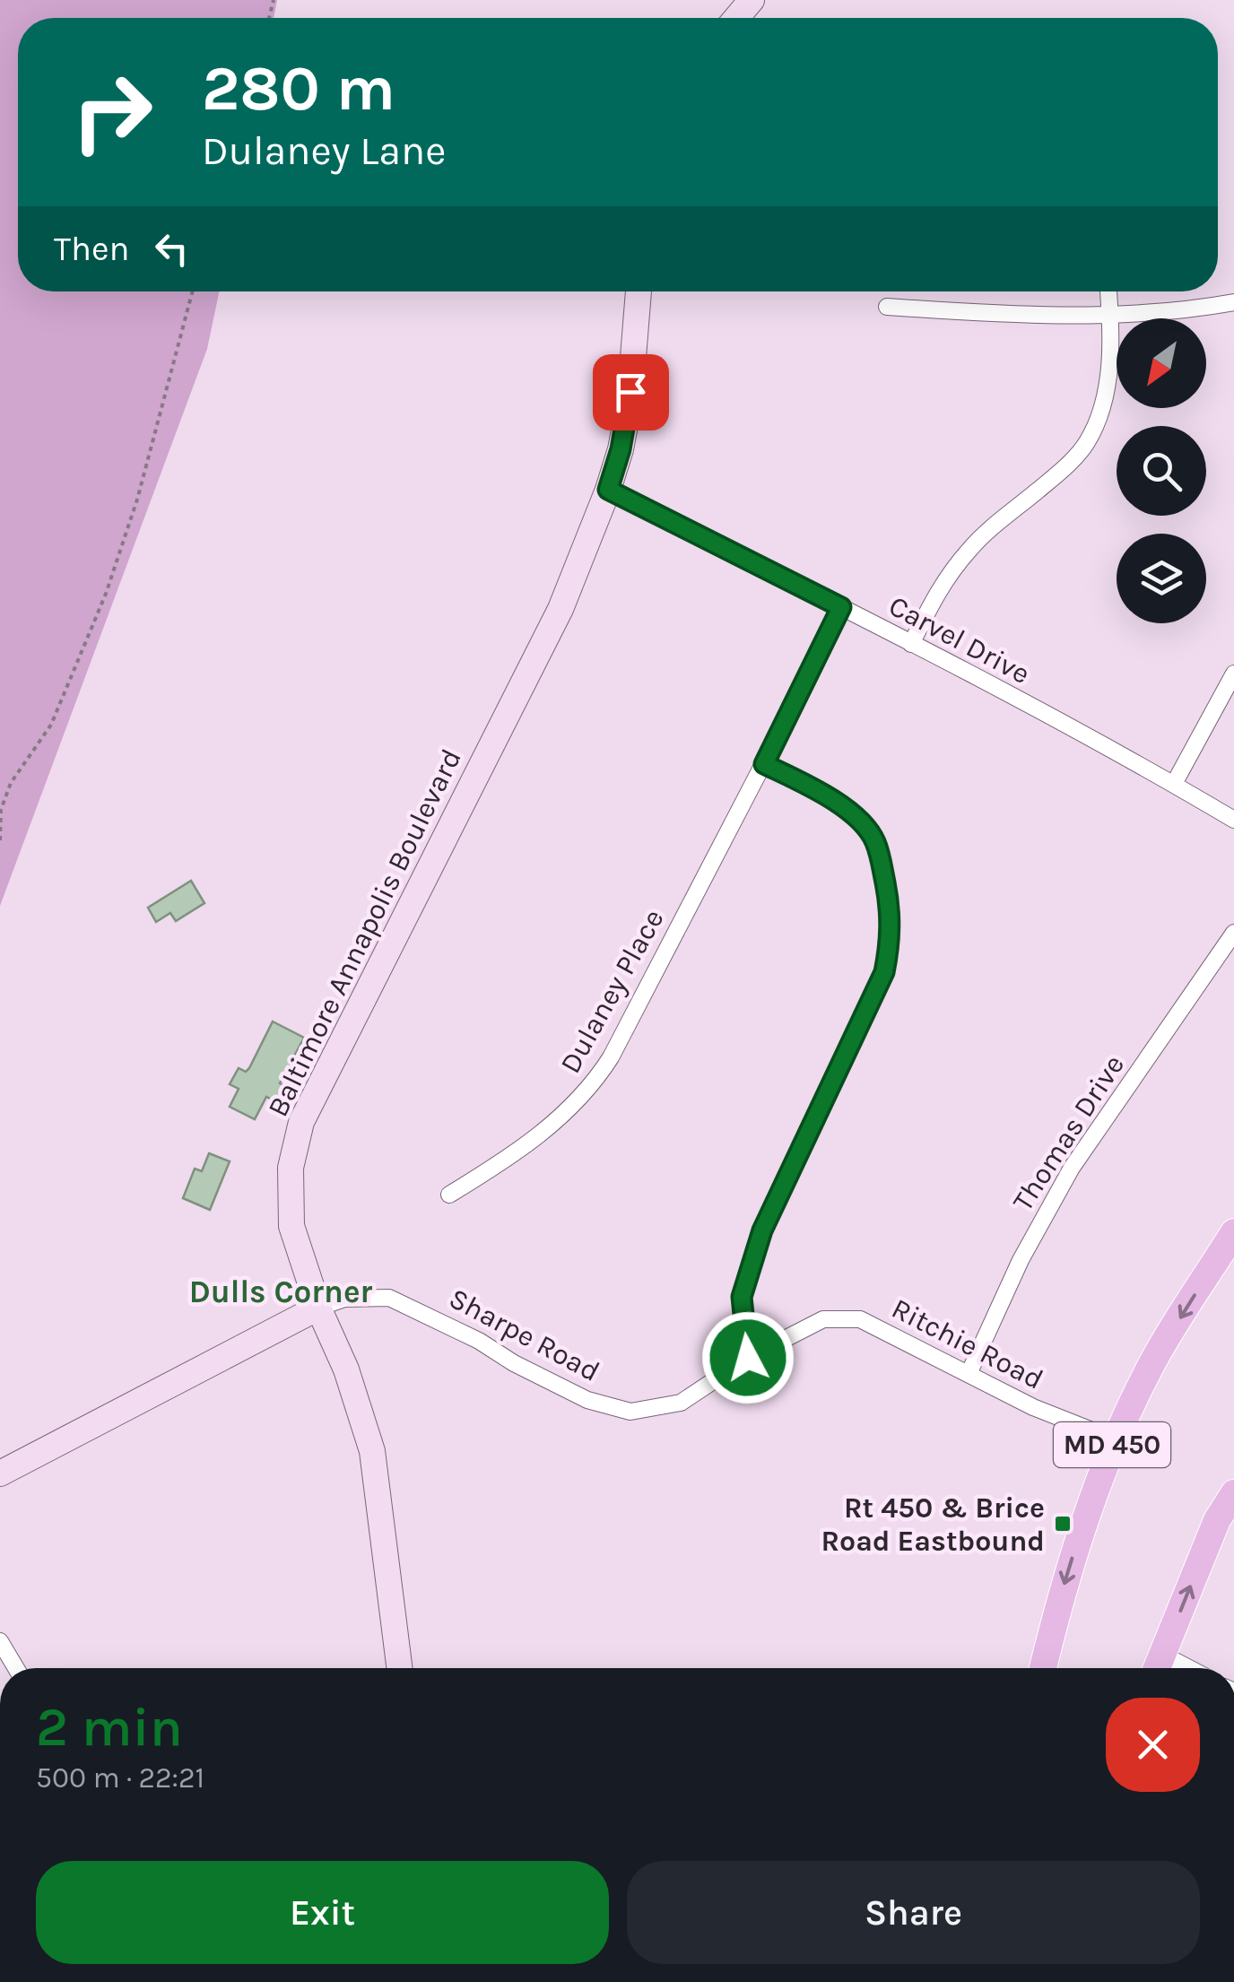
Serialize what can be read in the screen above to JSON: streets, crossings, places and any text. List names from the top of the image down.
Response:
{
  "streets": {
    "main road": ["Baltimore Annapolis Boulevard", "MD 450"],
    "street": [
      "Carvel Drive",
      "Dulaney Place",
      "Thomas Drive",
      "Sharpe Road",
      "Ritchie Road"
    ]
  },
  "crossings": [
    ["Carvel Drive", "Baltimore Annapolis Boulevard"],
    ["Carvel Drive", "Dulaney Place"],
    ["Baltimore Annapolis Boulevard", "Sharpe Road"],
    ["Thomas Drive", "Ritchie Road"],
    ["Sharpe Road", "Ritchie Road"],
    ["Ritchie Road", "MD 450"]
  ],
  "districts": ["Dulls Corner"],
  "places": {
    "transit": ["Rt 450 & Brice Road Eastbound"]
  },
  "north": "bottom left",
  "page": {
    "turn": ["280 m", "Dulaney Lane"],
    "then": "Then",
    "heading": ["2 min", "500 m · 22:21"],
    "buttons": ["Exit", "Share"]
  }
}
